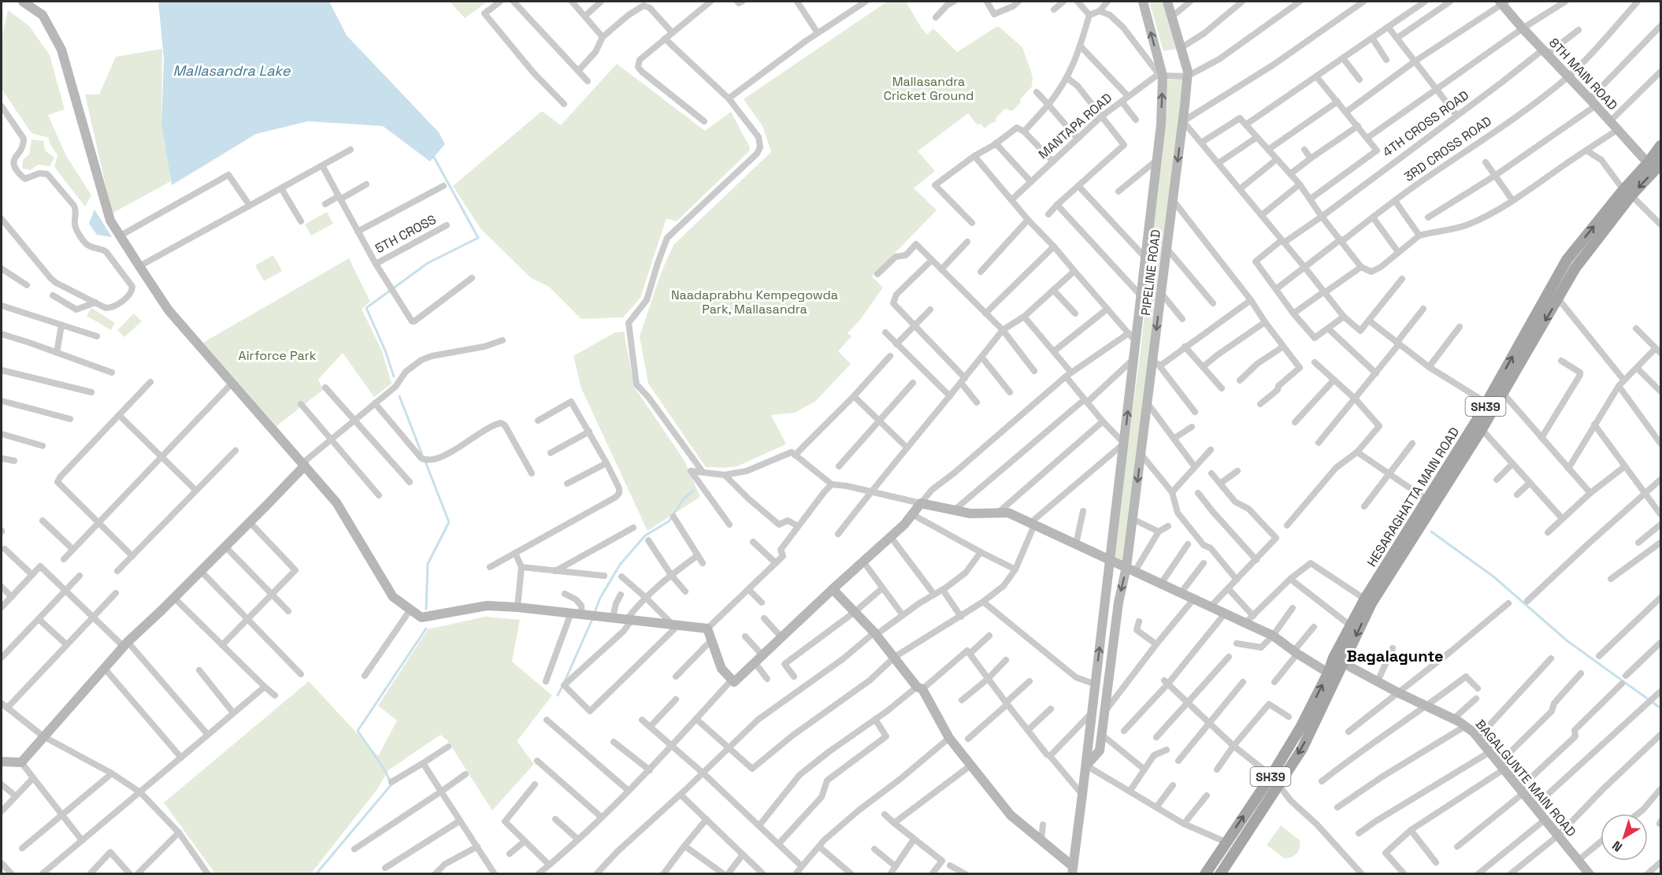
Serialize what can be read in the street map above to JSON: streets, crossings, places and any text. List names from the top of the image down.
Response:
{
  "streets": {
    "main road": ["SH39", "HESARAGHATTA MAIN ROAD"],
    "street": [
      "8TH MAIN ROAD",
      "4TH CROSS ROAD",
      "MANTAPA ROAD",
      "3RD CROSS ROAD",
      "5TH CROSS",
      "PIPELINE ROAD",
      "BAGALGUNTE MAIN ROAD"
    ]
  },
  "crossings": [
    ["8TH MAIN ROAD", "4TH CROSS ROAD"],
    ["8TH MAIN ROAD", "3RD CROSS ROAD"],
    ["8TH MAIN ROAD", "HESARAGHATTA MAIN ROAD"],
    ["4TH CROSS ROAD", "3RD CROSS ROAD"],
    ["MANTAPA ROAD", "PIPELINE ROAD"],
    ["HESARAGHATTA MAIN ROAD", "BAGALGUNTE MAIN ROAD"]
  ],
  "districts": ["Bagalagunte"],
  "water": ["Mallasandra Lake"],
  "parks": ["Mallasandra Cricket Ground", "Naadaprabhu Kempegowda Park, Mallasandra", "Airforce Park"],
  "north": "bottom left"
}
